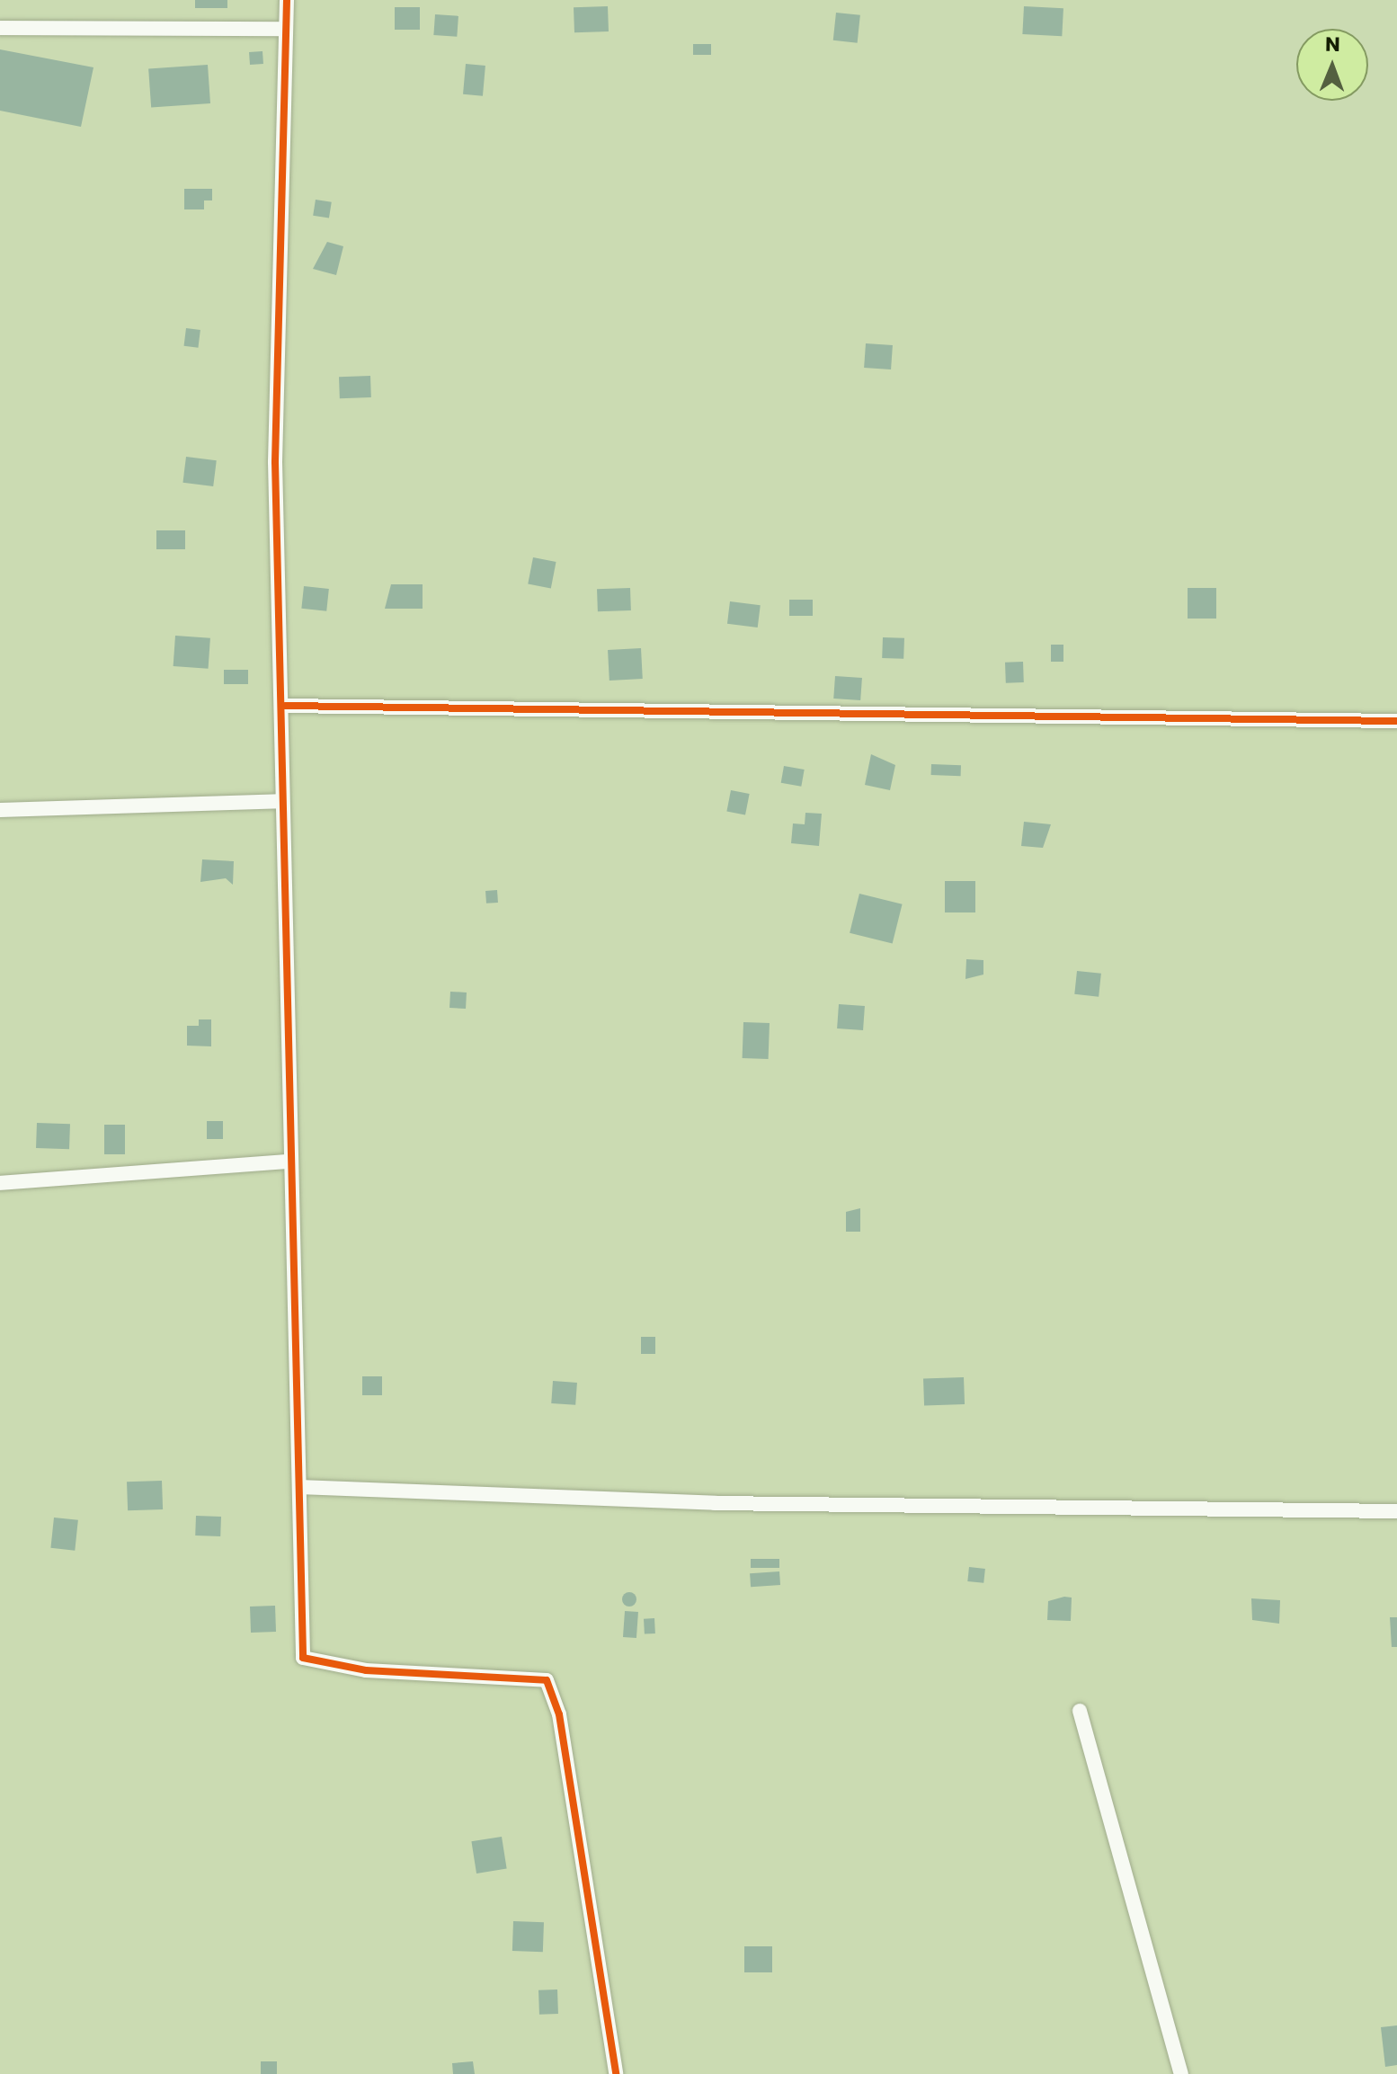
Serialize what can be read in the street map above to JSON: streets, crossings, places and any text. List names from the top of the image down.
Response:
{
  "north": "top"
}
